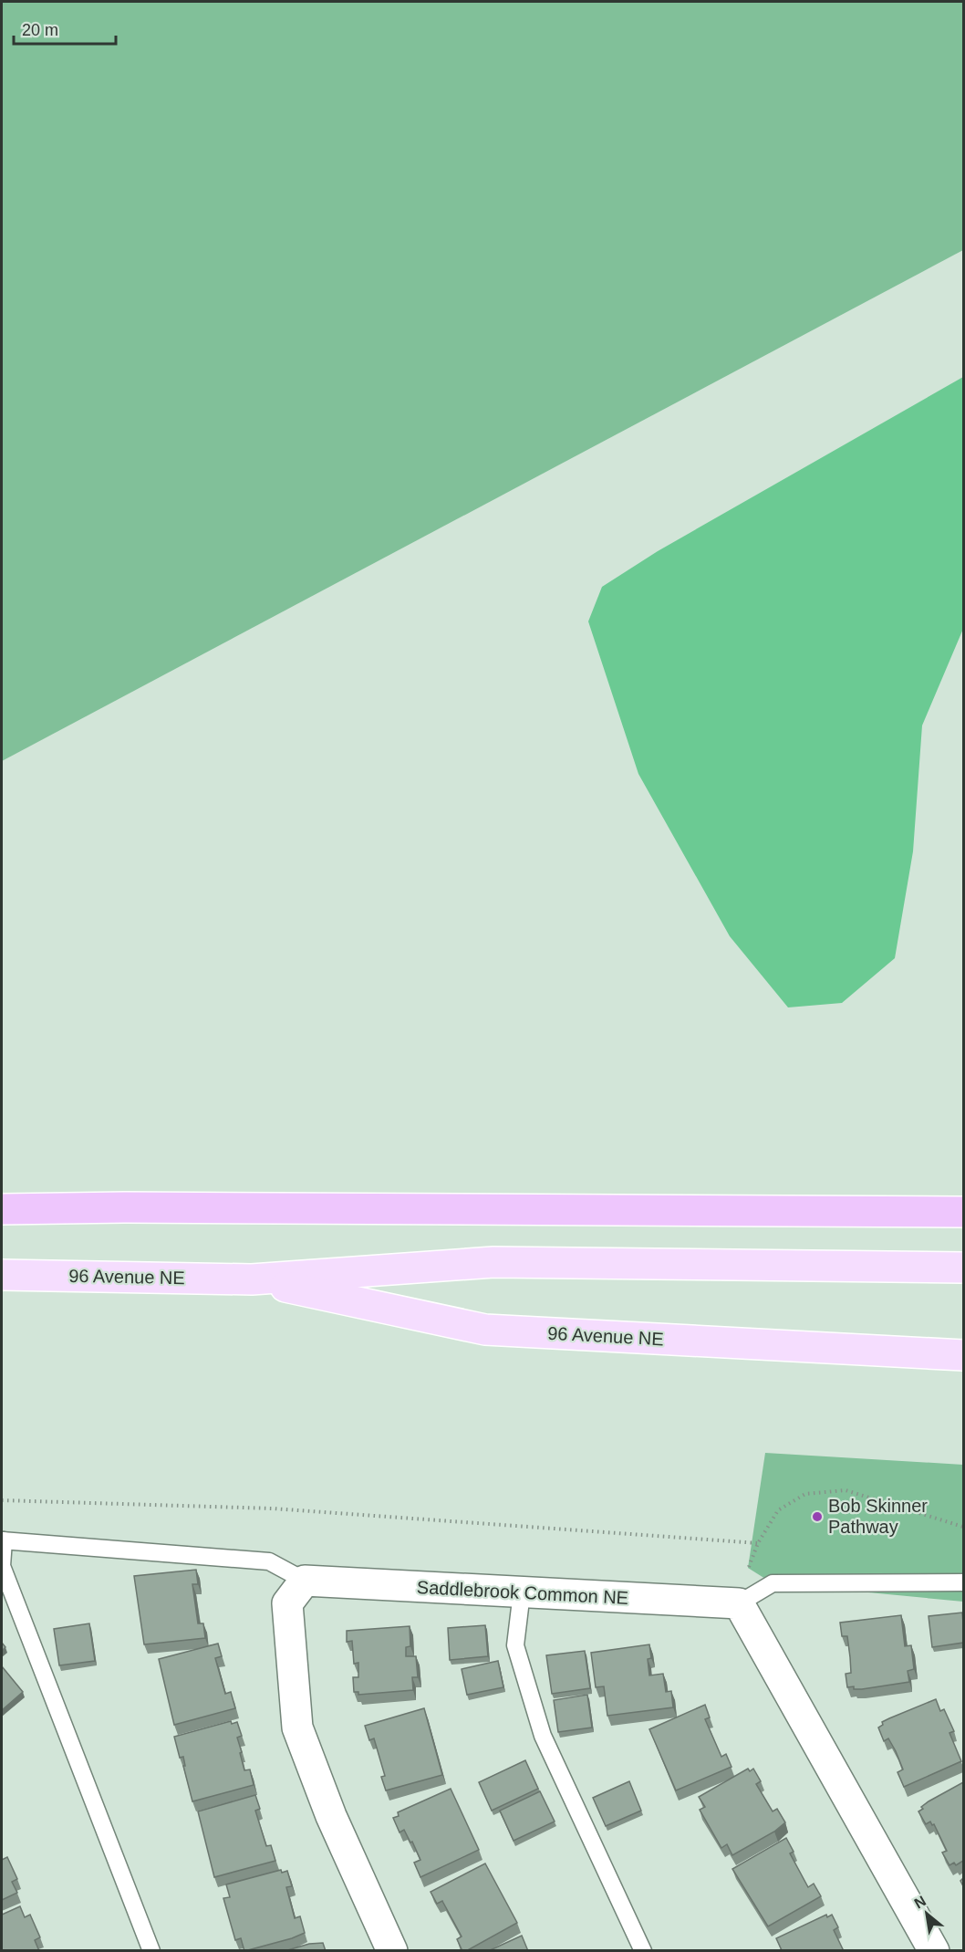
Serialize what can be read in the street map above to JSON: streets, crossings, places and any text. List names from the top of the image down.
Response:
{
  "streets": {
    "main road": ["96 Avenue NE"],
    "street": ["Saddlebrook Common NE"]
  },
  "places": ["Bob Skinner Pathway"],
  "scale_bar": "20 m",
  "north": "top left"
}
